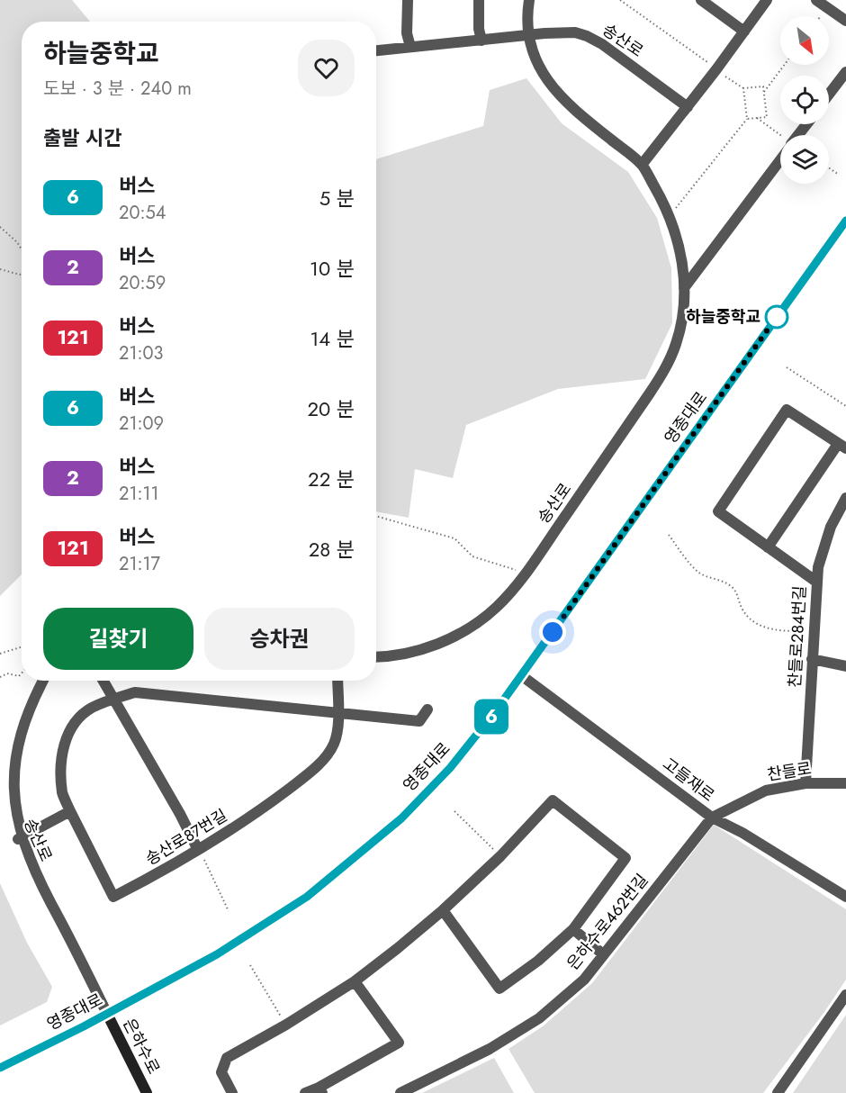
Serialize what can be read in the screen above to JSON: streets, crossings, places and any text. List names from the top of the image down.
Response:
{
  "streets": {
    "street": [
      "송산로",
      "영종대로",
      "찬들로284번길",
      "찬들로",
      "고들재로",
      "송산로87번길",
      "은하수로462번길",
      "은하수로"
    ]
  },
  "crossings": [
    ["송산로", "영종대로"],
    ["송산로", "은하수로"],
    ["영종대로", "고들재로"],
    ["영종대로", "은하수로"],
    ["찬들로284번길", "찬들로"],
    ["찬들로", "고들재로"],
    ["찬들로", "은하수로462번길"],
    ["고들재로", "은하수로462번길"]
  ],
  "places": ["하늘중학교"],
  "lines": ["bus line 6"],
  "north": "bottom right",
  "page": {
    "on_map": "6",
    "heading": [
      ["하늘중학교", "도보 · 3 분 · 240 m"],
      "출발 시간"
    ],
    "list": [
      {
        "mark": "6",
        "name": "버스",
        "note": "20:54",
        "value": "5 분"
      },
      {
        "mark": "2",
        "name": "버스",
        "note": "20:59",
        "value": "10 분"
      },
      {
        "mark": "121",
        "name": "버스",
        "note": "21:03",
        "value": "14 분"
      },
      {
        "mark": "6",
        "name": "버스",
        "note": "21:09",
        "value": "20 분"
      },
      {
        "mark": "2",
        "name": "버스",
        "note": "21:11",
        "value": "22 분"
      },
      {
        "mark": "121",
        "name": "버스",
        "note": "21:17",
        "value": "28 분"
      }
    ],
    "buttons": ["길찾기", "승차권"]
  }
}
